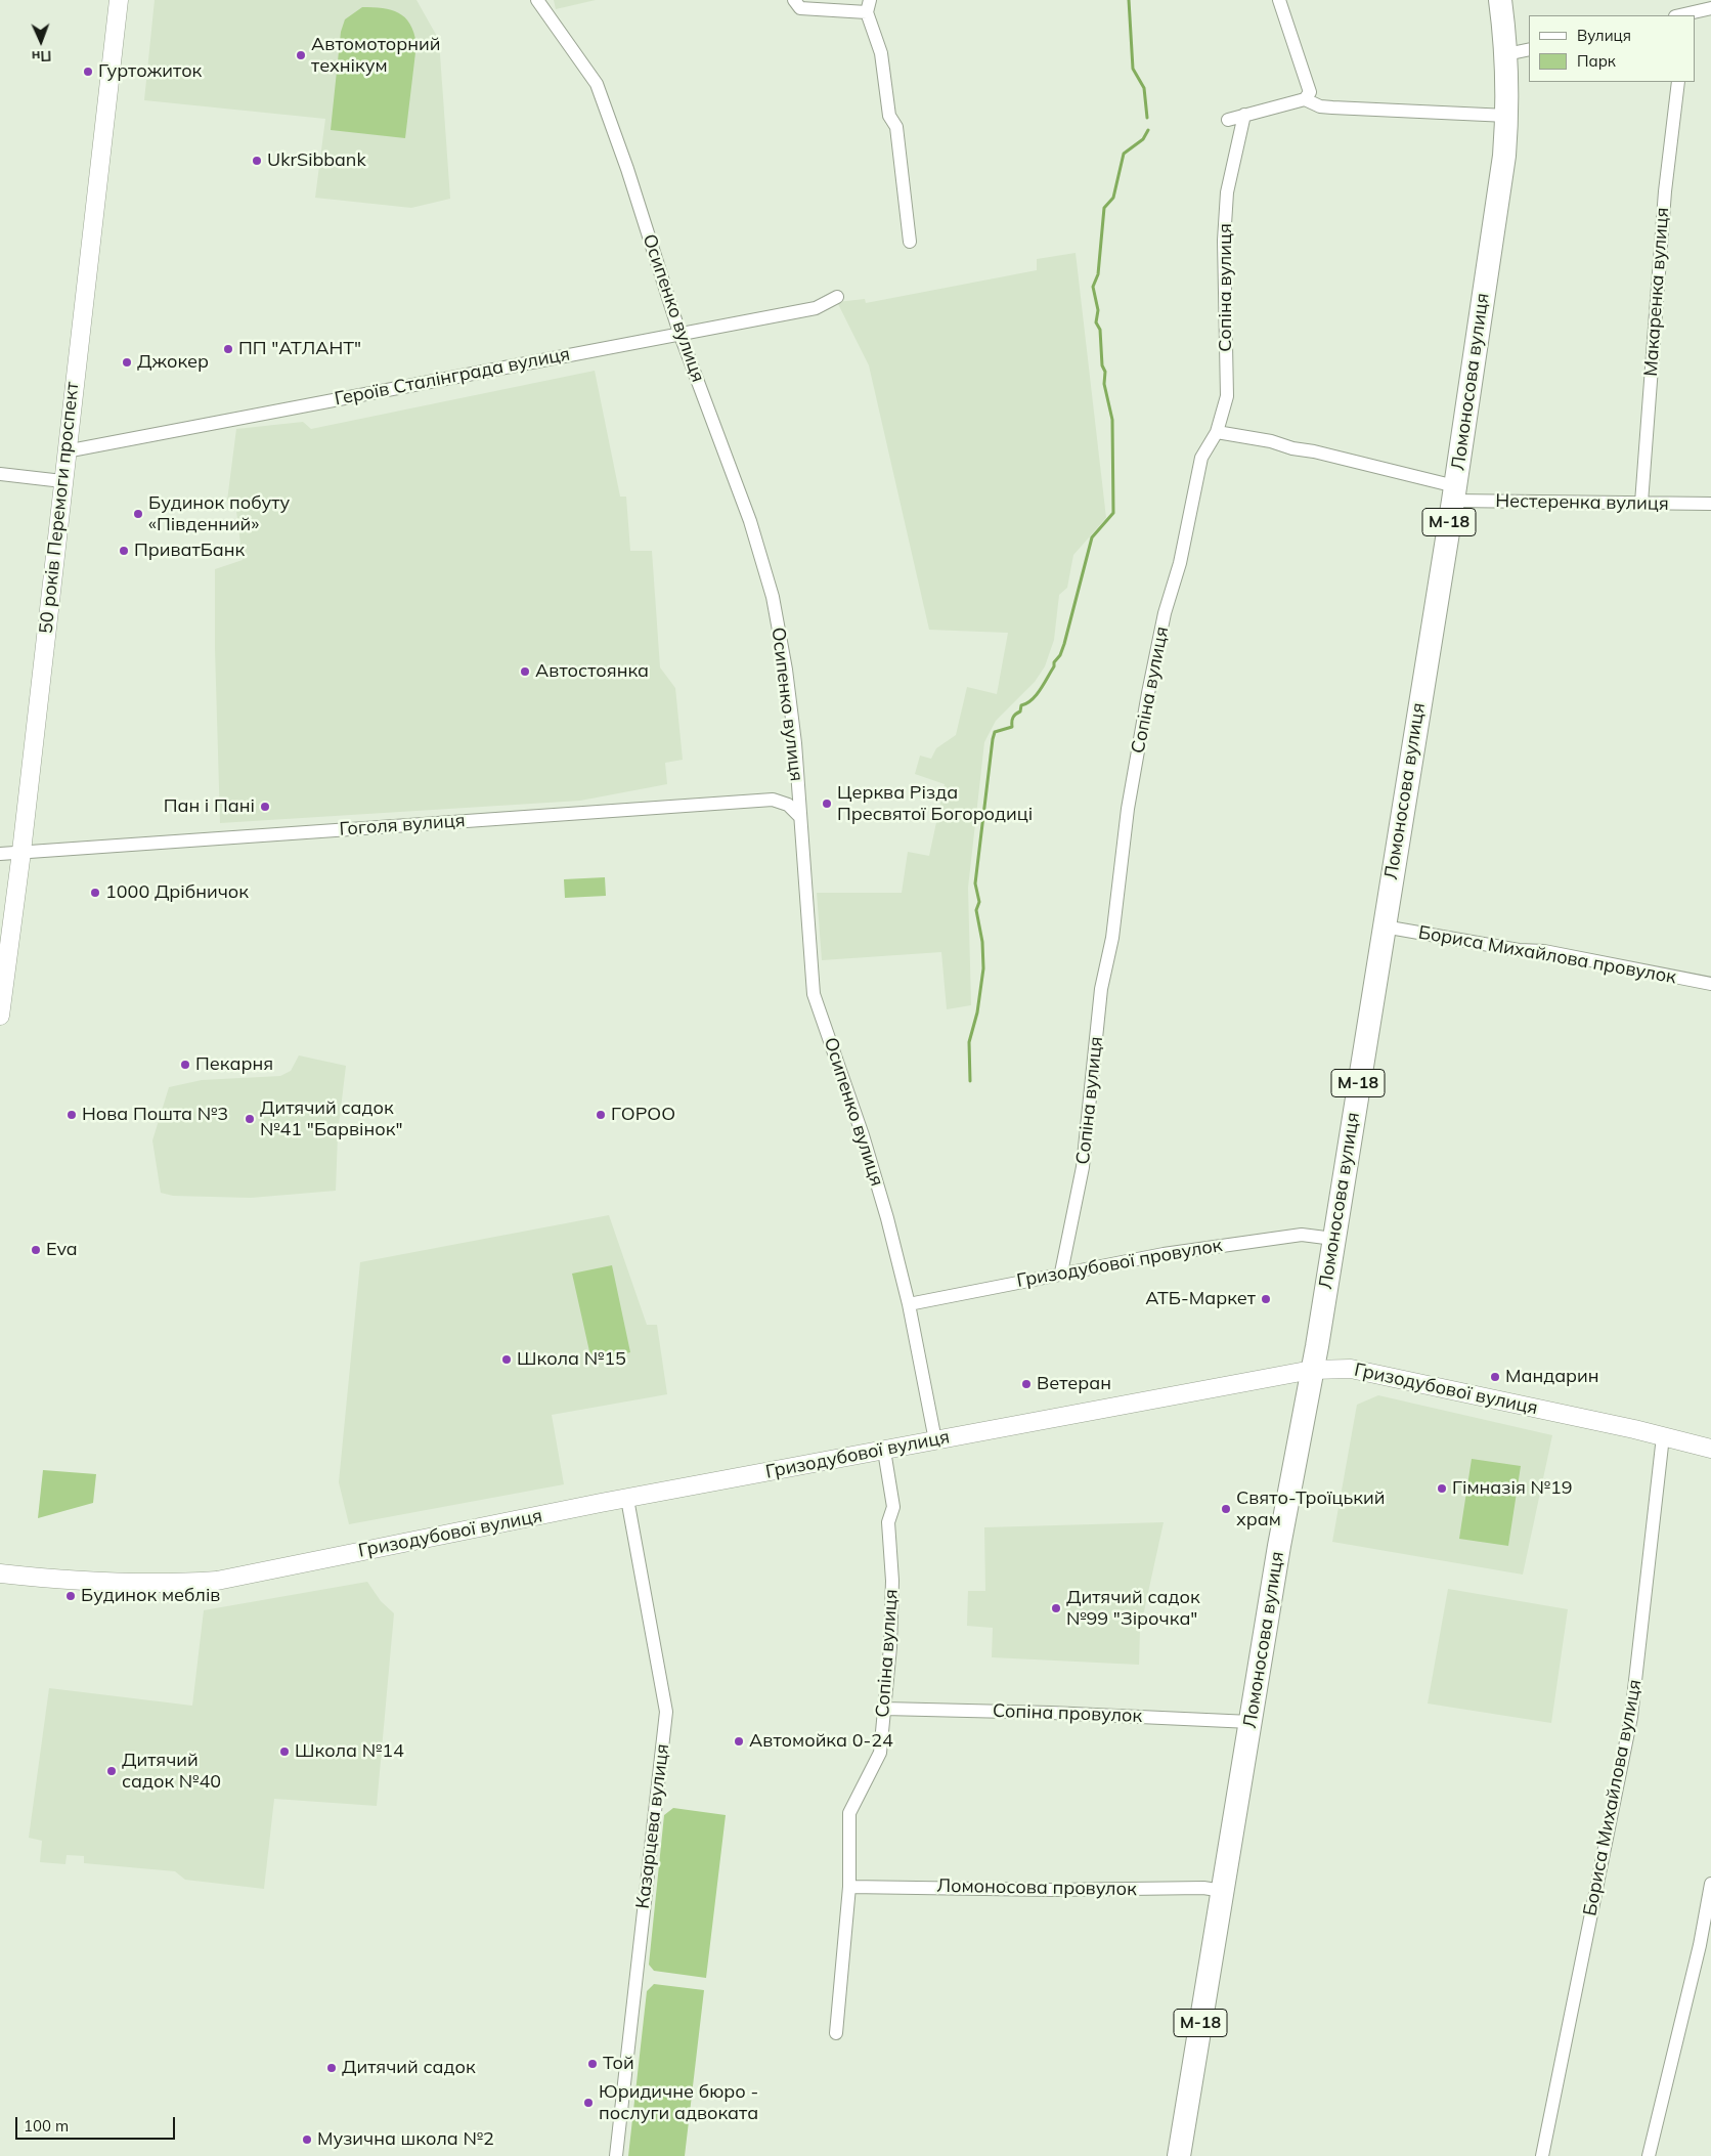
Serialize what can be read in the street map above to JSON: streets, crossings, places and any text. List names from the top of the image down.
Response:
{
  "streets": {
    "highway": ["Ломоносова вулиця", "М-18"],
    "street": [
      "Сопіна вулиця",
      "Макаренка вулиця",
      "Осипенко вулиця",
      "Героїв Сталінграда вулиця",
      "Нестеренка вулиця",
      "50 років Перемоги проспект",
      "Гоголя вулиця",
      "Бориса Михайлова провулок",
      "Гризодубової провулок",
      "Гризодубової вулиця",
      "Сопіна провулок",
      "Бориса Михайлова вулиця",
      "Казарцева вулиця",
      "Ломоносова провулок"
    ]
  },
  "crossings": [
    ["Сопіна вулиця", "Нестеренка вулиця"],
    ["Сопіна вулиця", "Гризодубової провулок"],
    ["Сопіна вулиця", "Гризодубової вулиця"],
    ["Сопіна вулиця", "Сопіна провулок"],
    ["Сопіна вулиця", "Ломоносова провулок"],
    ["Макаренка вулиця", "Нестеренка вулиця"],
    ["Осипенко вулиця", "Героїв Сталінграда вулиця"],
    ["Осипенко вулиця", "Гоголя вулиця"],
    ["Осипенко вулиця", "Гризодубової провулок"],
    ["Осипенко вулиця", "Гризодубової вулиця"],
    ["Героїв Сталінграда вулиця", "50 років Перемоги проспект"],
    ["Ломоносова вулиця", "Нестеренка вулиця"],
    ["Ломоносова вулиця", "Бориса Михайлова провулок"],
    ["Ломоносова вулиця", "Гризодубової провулок"],
    ["Ломоносова вулиця", "Гризодубової вулиця"],
    ["Ломоносова вулиця", "Сопіна провулок"],
    ["Ломоносова вулиця", "Ломоносова провулок"],
    ["50 років Перемоги проспект", "Гоголя вулиця"],
    ["Гризодубової вулиця", "Бориса Михайлова вулиця"],
    ["Гризодубової вулиця", "Казарцева вулиця"]
  ],
  "places": [
    "Автомоторний технікум",
    "Гуртожиток",
    "UkrSibbank",
    "ПП \"АТЛАНТ\"",
    "Джокер",
    "Будинок побуту «Південний»",
    "ПриватБанк",
    "Автостоянка",
    "Церква Різда Пресвятої Богородиці",
    "Пан і Пані",
    "1000 Дрібничок",
    "Пекарня",
    "Нова Пошта №3",
    "ГОРОО",
    "Дитячий садок №41 \"Барвінок\"",
    "Eva",
    "АТБ-Маркет",
    "Школа №15",
    "Мандарин",
    "Ветеран",
    "Гімназія №19",
    "Свято-Троїцький храм",
    "Будинок меблів",
    "Дитячий садок №99 \"Зірочка\"",
    "Автомойка 0-24",
    "Школа №14",
    "Дитячий садок №40",
    "Той",
    "Дитячий садок",
    "Юридичне бюро - послуги адвоката",
    "Музична школа №2"
  ],
  "legend": ["Вулиця", "Парк"],
  "scale_bar": "100 m",
  "north": "bottom"
}
